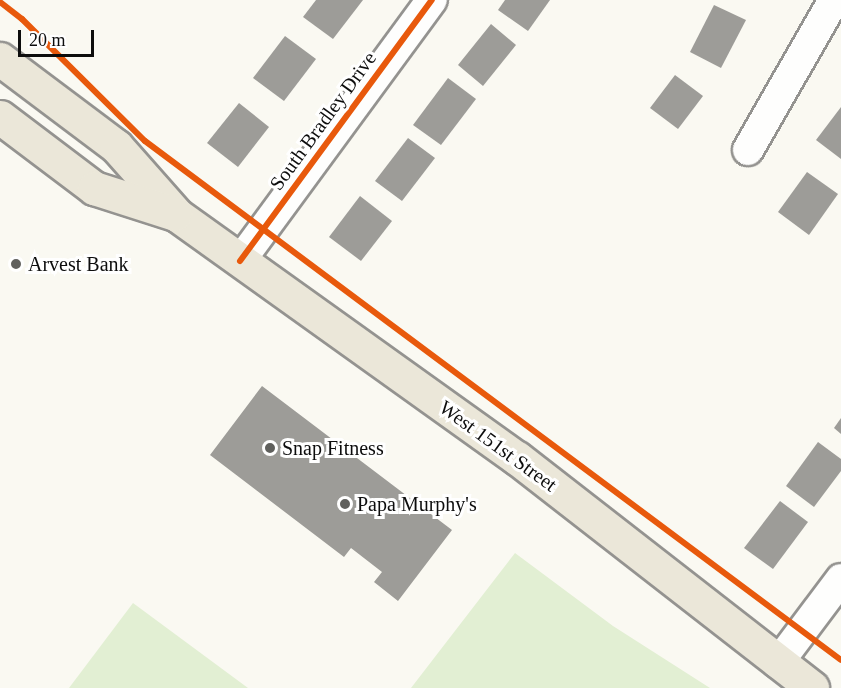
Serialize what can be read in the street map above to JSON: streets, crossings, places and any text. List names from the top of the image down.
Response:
{
  "streets": {
    "main road": ["West 151st Street"],
    "street": ["South Bradley Drive"]
  },
  "crossings": [
    ["South Bradley Drive", "West 151st Street"]
  ],
  "places": ["Arvest Bank", "Snap Fitness", "Papa Murphy's"],
  "scale_bar": "20 m"
}
